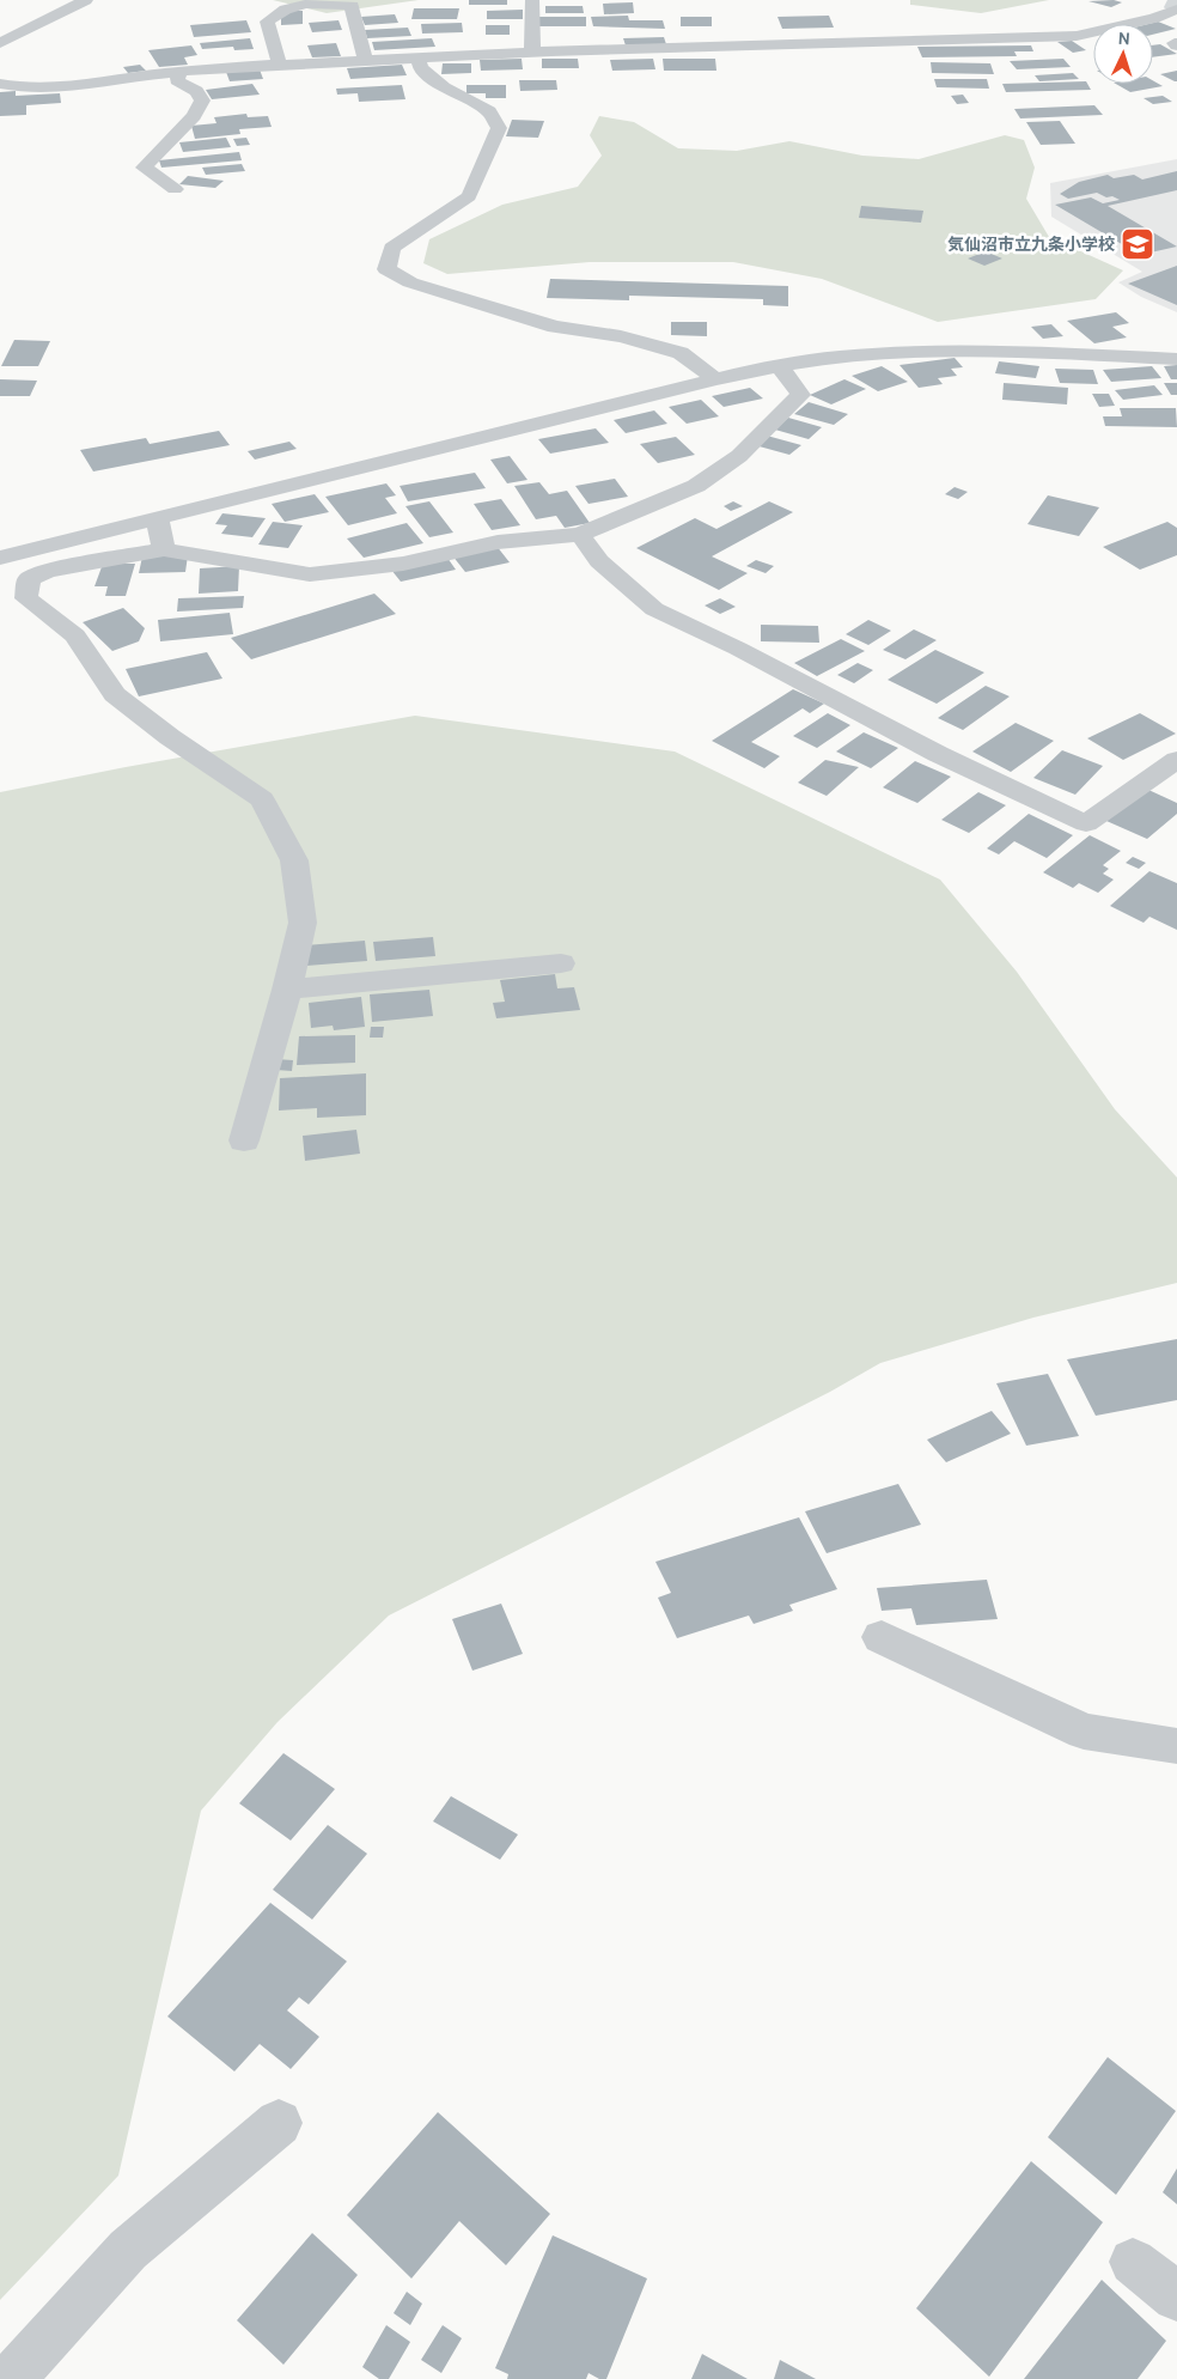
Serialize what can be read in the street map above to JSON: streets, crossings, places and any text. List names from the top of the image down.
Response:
{
  "places": {
    "school or university": ["気仙沼市立九条小学校"]
  },
  "north": "top"
}
